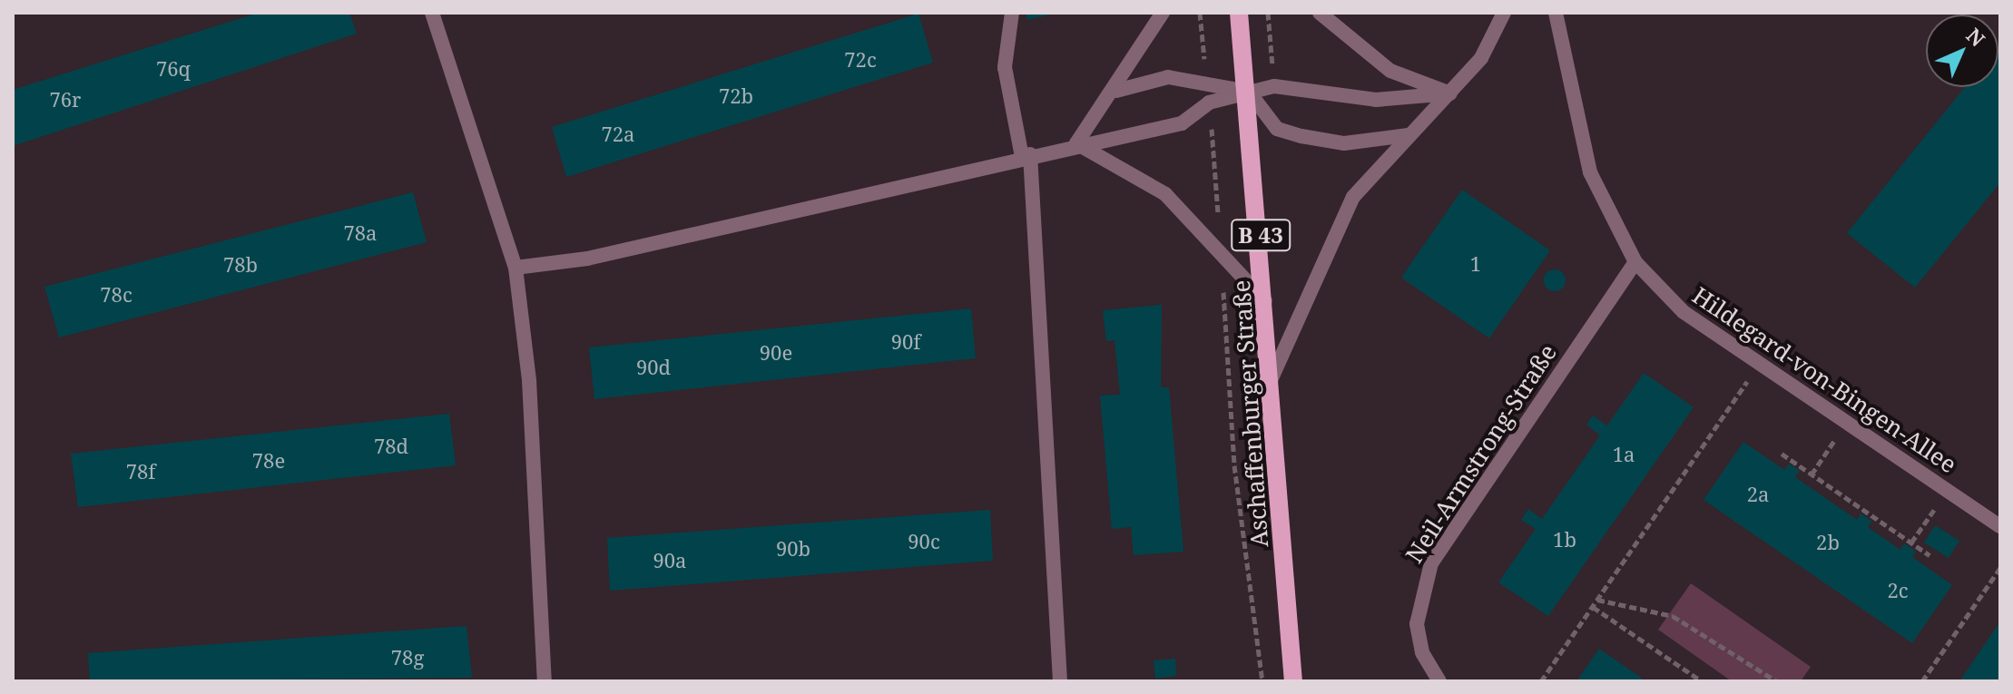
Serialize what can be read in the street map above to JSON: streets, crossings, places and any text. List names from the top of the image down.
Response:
{
  "streets": {
    "main road": ["B 43", "Aschaffenburger Straße"],
    "street": ["Hildegard-von-Bingen-Allee", "Neil-Armstrong-Straße"]
  },
  "crossings": [
    ["Hildegard-von-Bingen-Allee", "Neil-Armstrong-Straße"]
  ],
  "house_numbers": [
    "72c",
    "76q",
    "72b",
    "76r",
    "72a",
    "78a",
    "1",
    "78b",
    "78c",
    "90f",
    "90e",
    "90d",
    "78d",
    "1a",
    "78e",
    "78f",
    "2a",
    "1b",
    "90c",
    "2b",
    "90b",
    "90a",
    "2c",
    "78g"
  ],
  "north": "top right"
}
